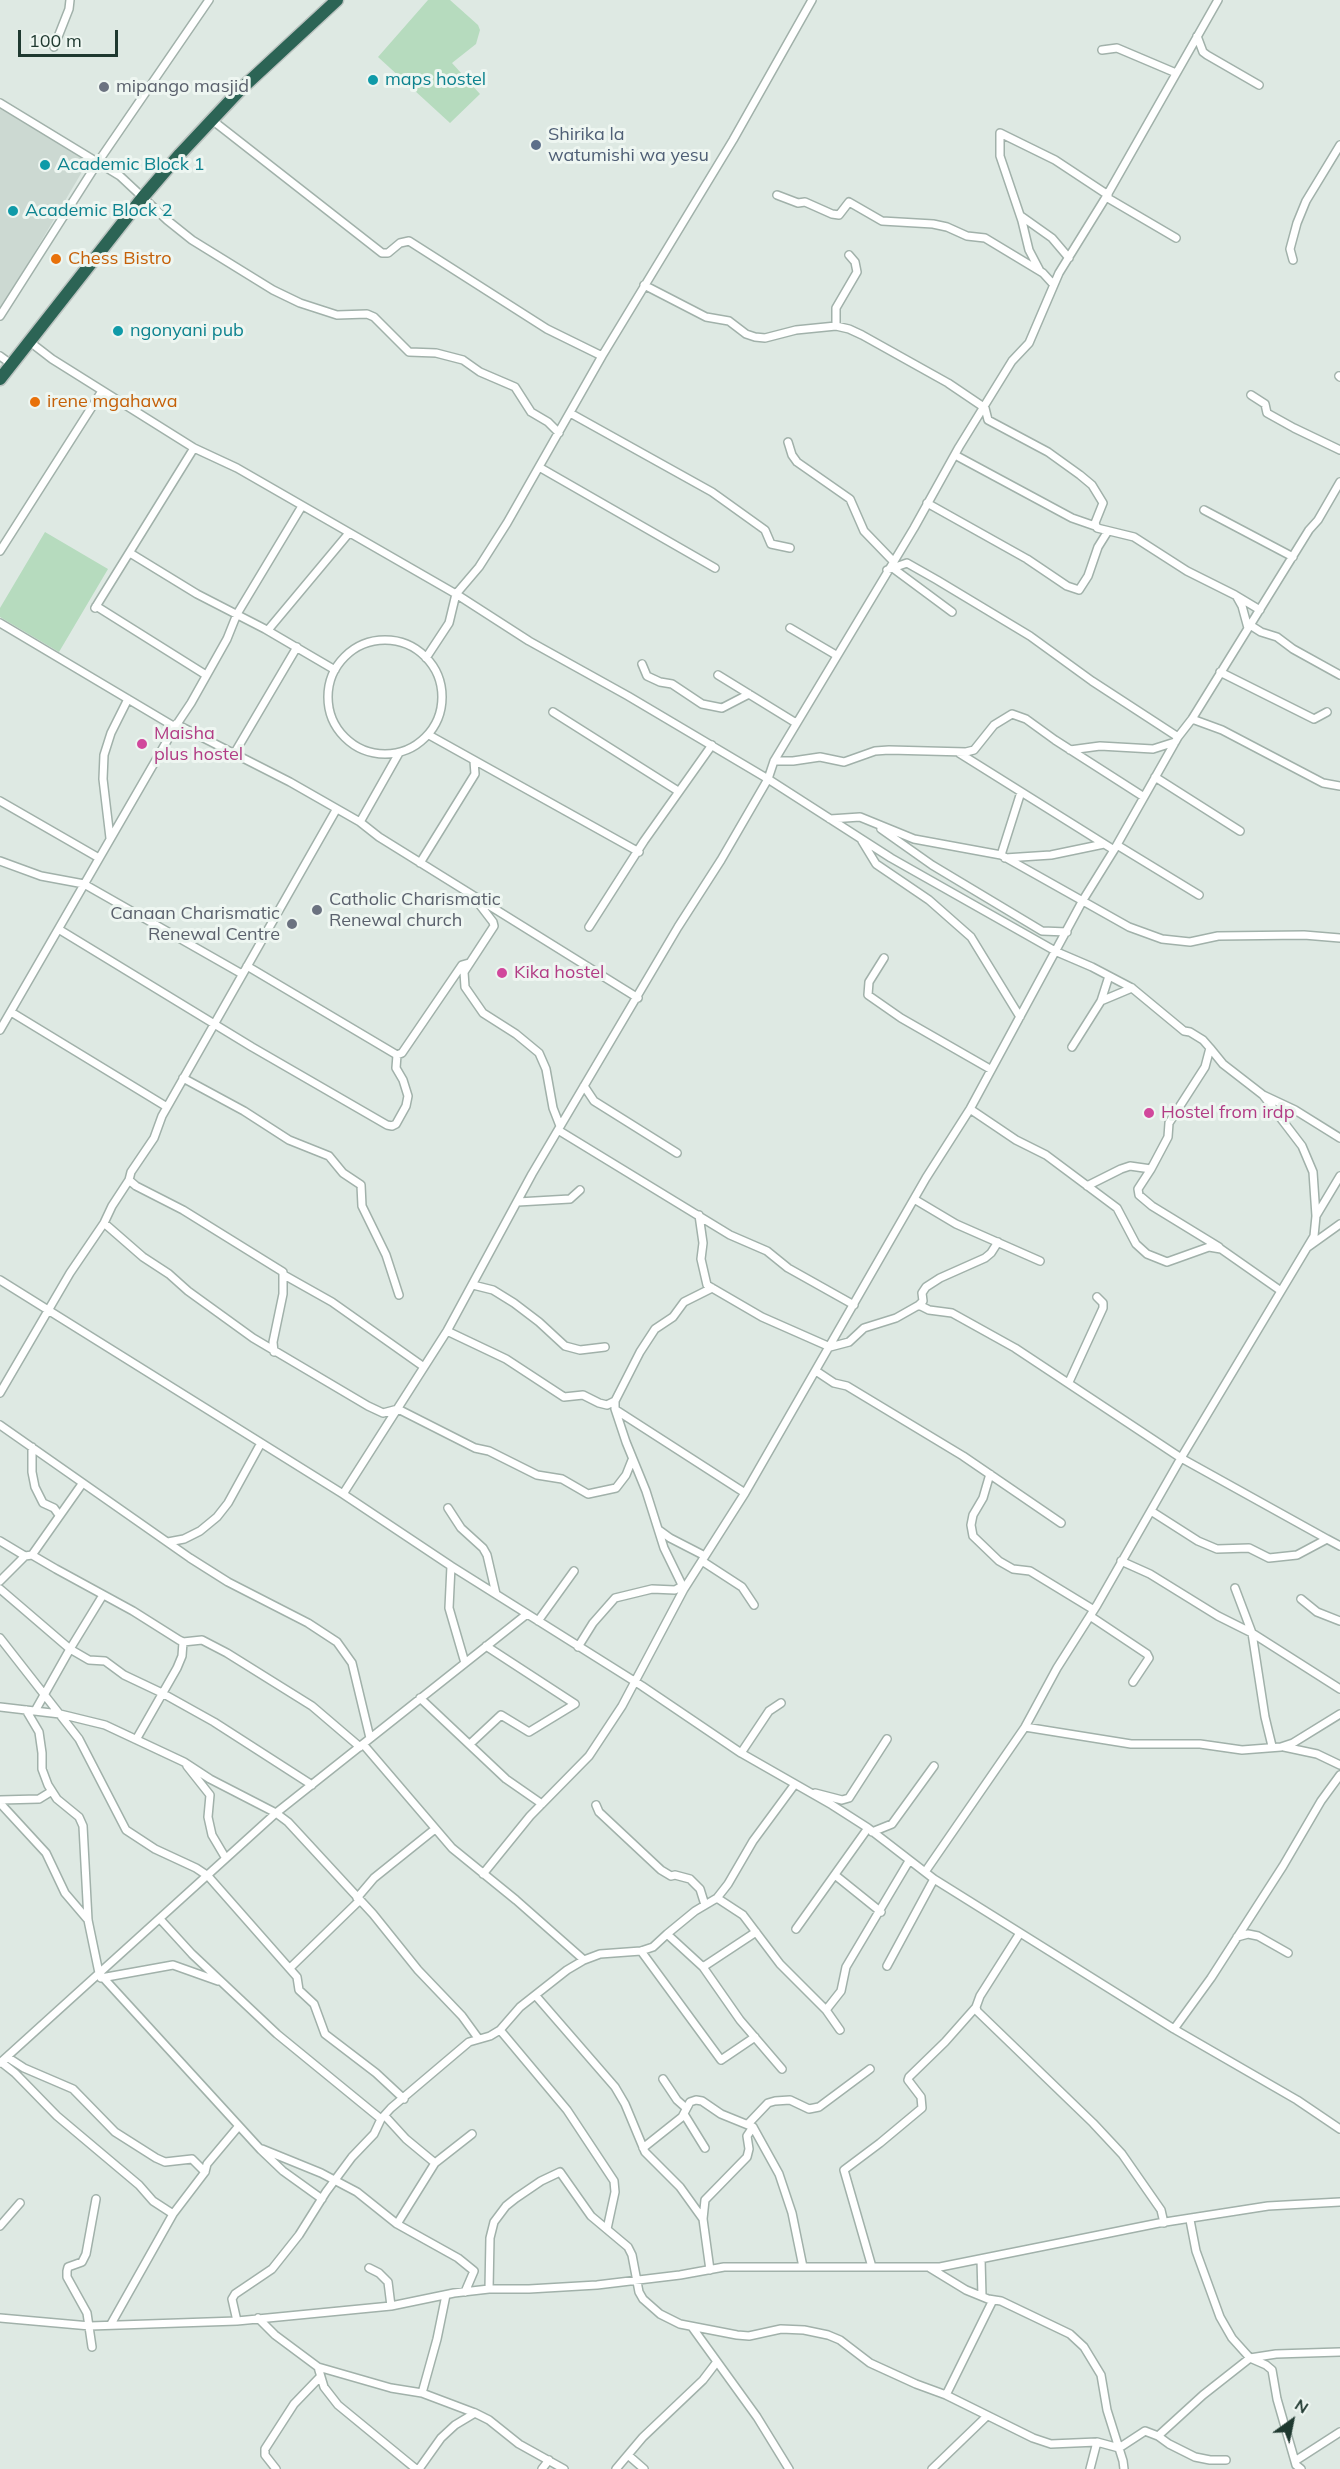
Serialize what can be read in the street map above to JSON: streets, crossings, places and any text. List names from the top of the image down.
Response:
{
  "places": [
    "maps hostel",
    "mipango masjid",
    "Shirika la watumishi wa yesu",
    "Academic Block 1",
    "Academic Block 2",
    "Chess Bistro",
    "ngonyani pub",
    "irene mgahawa",
    "Maisha plus hostel",
    "Catholic Charismatic Renewal church",
    "Canaan Charismatic Renewal Centre",
    "Kika hostel",
    "Hostel from irdp"
  ],
  "scale_bar": "100 m",
  "north": "top right"
}
